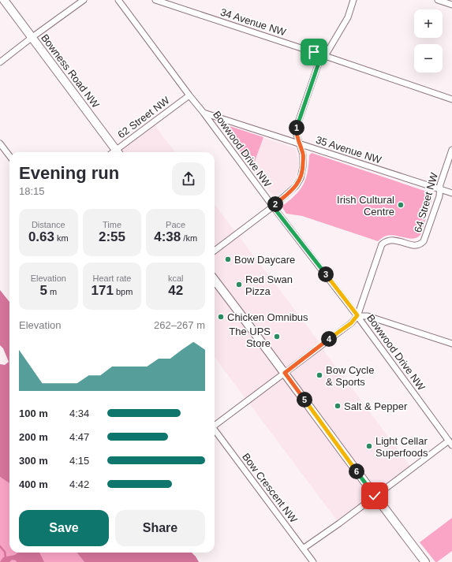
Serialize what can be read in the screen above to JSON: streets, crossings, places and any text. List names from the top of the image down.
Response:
{
  "streets": {
    "street": [
      "34 Avenue NW",
      "Bowness Road NW",
      "62 Street NW",
      "Bowwood Drive NW",
      "35 Avenue NW",
      "64 Street NW",
      "Bow Crescent NW"
    ]
  },
  "crossings": [
    ["62 Street NW", "Bowwood Drive NW"],
    ["Bowwood Drive NW", "35 Avenue NW"],
    ["Bowwood Drive NW", "64 Street NW"],
    ["35 Avenue NW", "64 Street NW"]
  ],
  "places": [
    "Irish Cultural Centre",
    "Bow Daycare",
    "Red Swan Pizza",
    "Chicken Omnibus",
    "The UPS Store",
    "Bow Cycle & Sports",
    "Salt & Pepper",
    "Light Cellar Superfoods"
  ],
  "page": {
    "map_buttons": ["+", "−"],
    "pins": [
      "1",
      "2",
      "3",
      "4",
      "5",
      "6"
    ],
    "heading": ["Evening run", "18:15"],
    "stats": [
      ["Distance", "0.63 km"],
      ["Time", "2:55"],
      ["Pace", "4:38 /km"],
      ["Elevation", "5 m"],
      ["Heart rate", "171 bpm"],
      ["kcal", "42"]
    ],
    "chart": ["Elevation", "262–267 m"],
    "list": [
      {
        "name": "100 m",
        "note": "4:34"
      },
      {
        "name": "200 m",
        "note": "4:47"
      },
      {
        "name": "300 m",
        "note": "4:15"
      },
      {
        "name": "400 m",
        "note": "4:42"
      }
    ],
    "buttons": ["Save", "Share"]
  }
}
